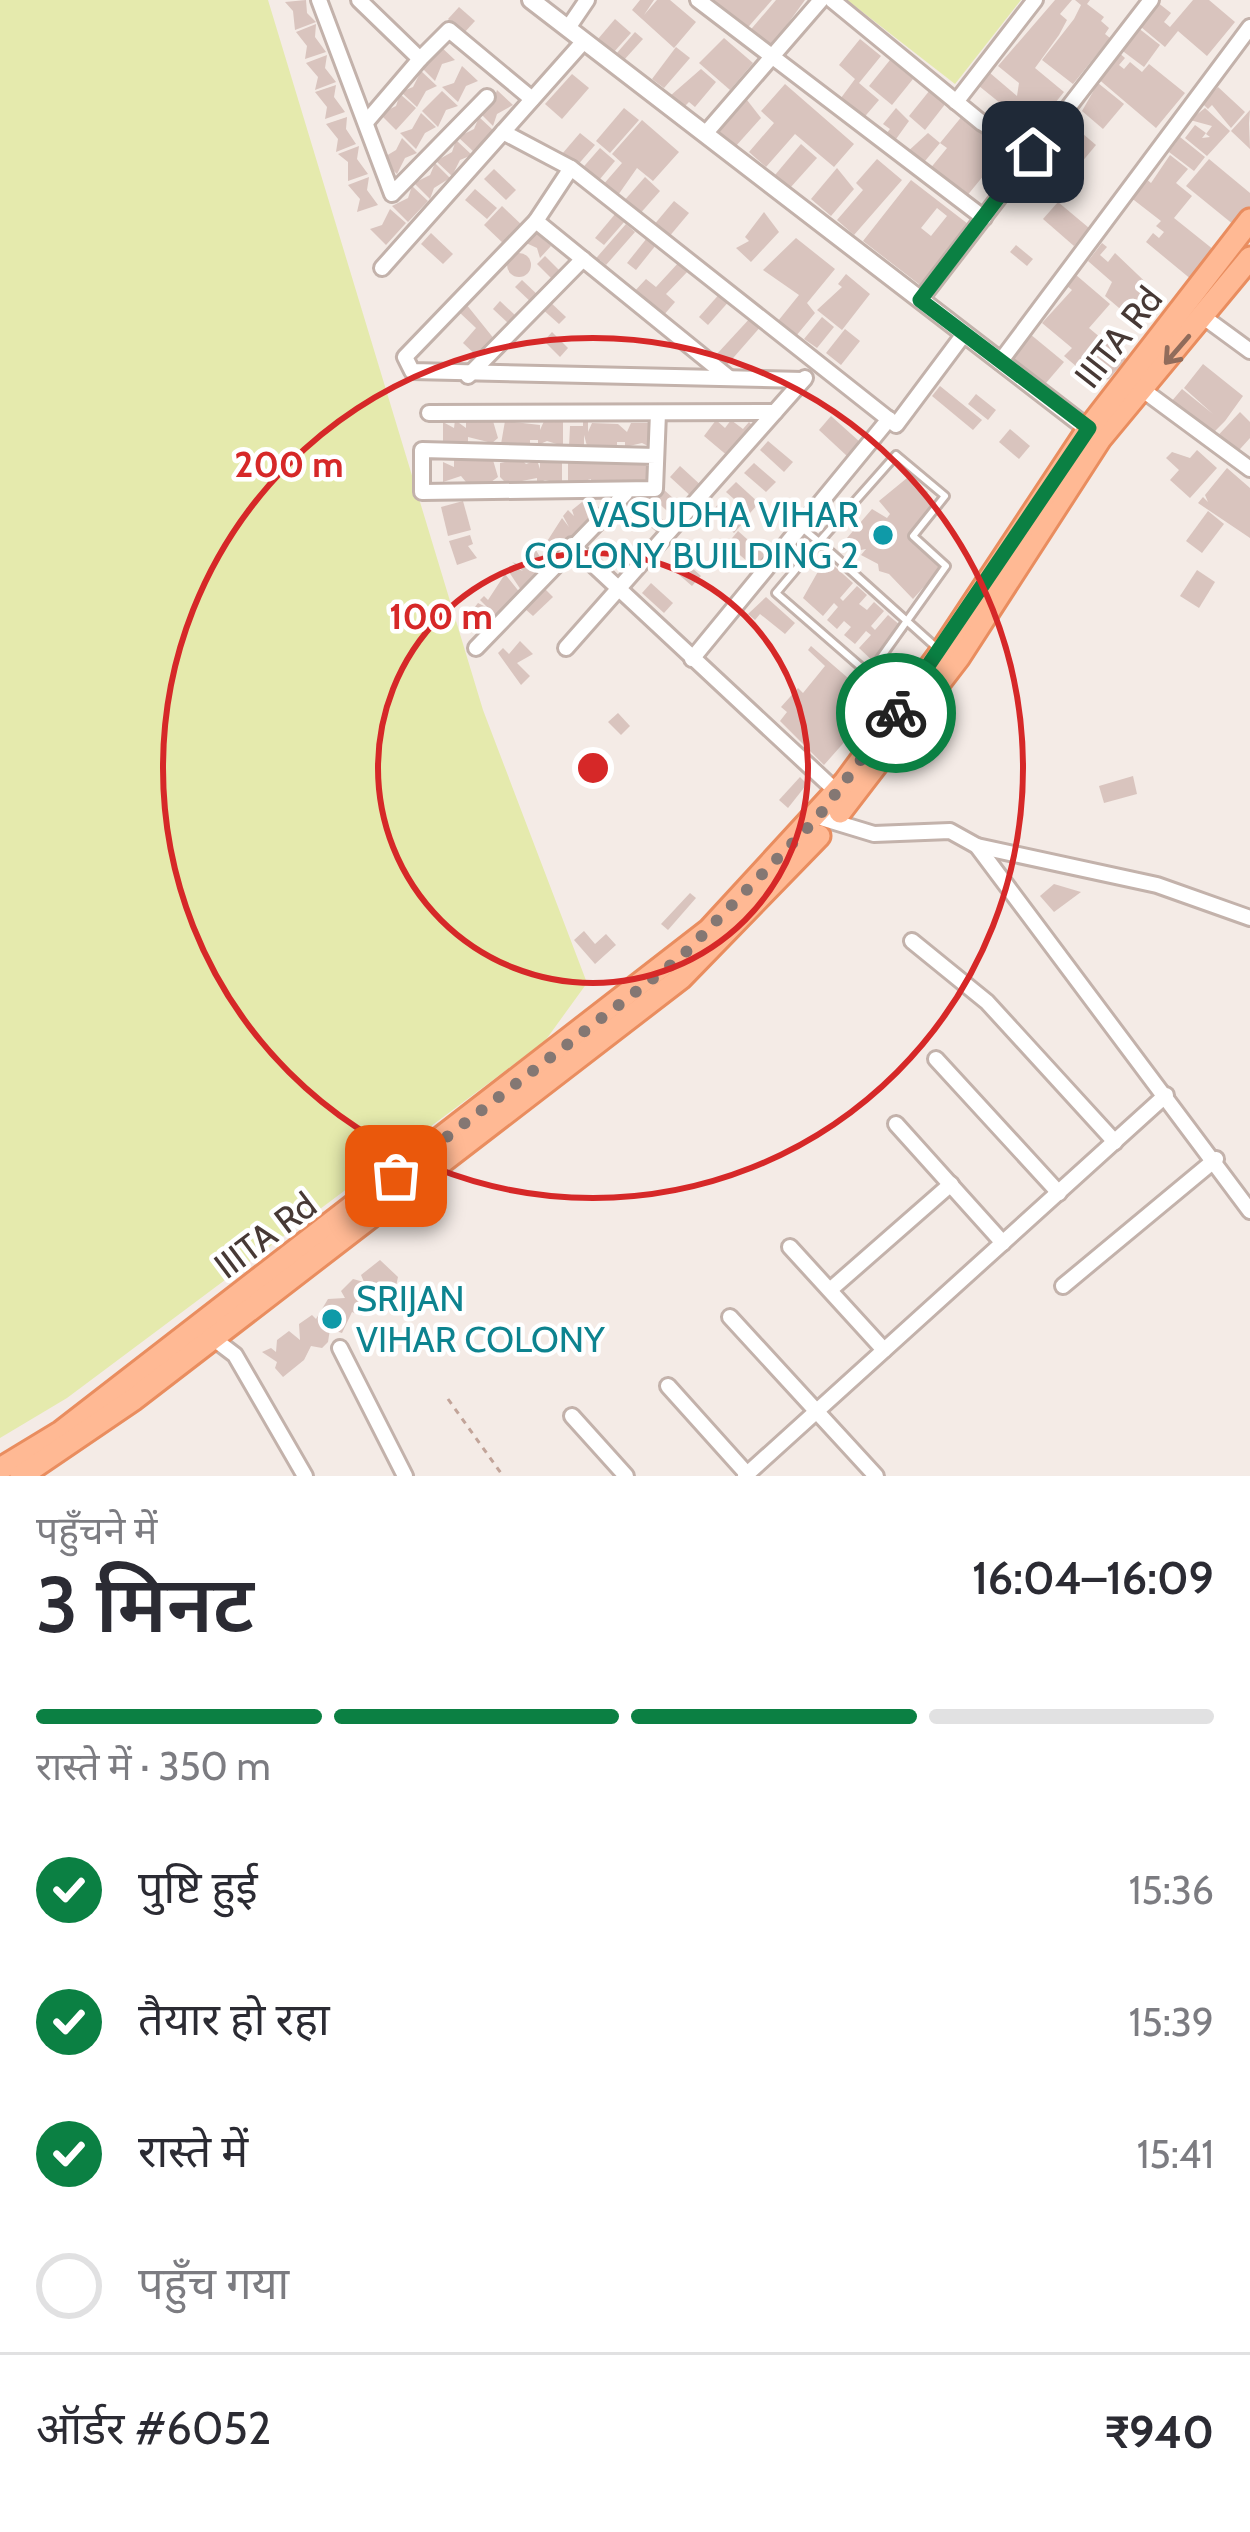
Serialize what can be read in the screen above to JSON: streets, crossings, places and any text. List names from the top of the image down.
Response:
{
  "streets": {
    "main road": ["IIITA Rd"]
  },
  "places": ["VASUDHA VIHAR COLONY BUILDING 2", "SRIJAN VIHAR COLONY"],
  "page": {
    "heading": ["3 मिनट", "पहुँचने में", "16:04–16:09"],
    "panel": ["ऑर्डर #6052", "₹940"],
    "bar": "रास्ते में · 350 m",
    "list": [
      ["पुष्टि हुई", "15:36"],
      ["तैयार हो रहा", "15:39"],
      ["रास्ते में", "15:41"],
      "पहुँच गया"
    ]
  },
  "rings": ["200 m", "100 m"]
}
